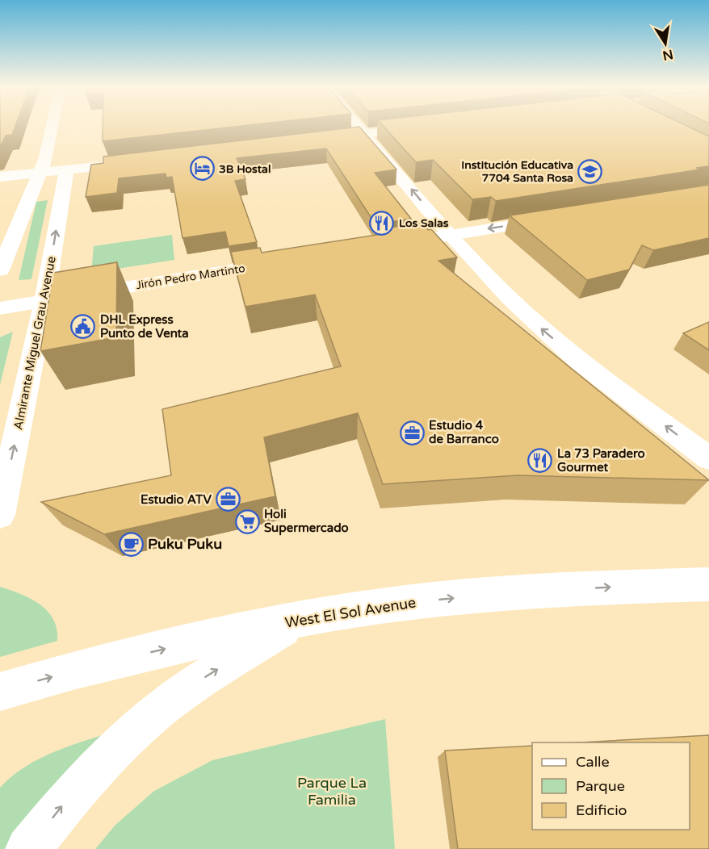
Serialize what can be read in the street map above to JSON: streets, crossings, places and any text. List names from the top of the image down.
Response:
{
  "streets": {
    "main road": ["Jirón Pedro Martinto", "Almirante Miguel Grau Avenue", "West El Sol Avenue"]
  },
  "crossings": [
    ["Jirón Pedro Martinto", "Almirante Miguel Grau Avenue"]
  ],
  "one_way": ["West El Sol Avenue"],
  "parks": ["Parque La Familia"],
  "places": {
    "hotel": ["3B Hostal"],
    "school or university": ["Institución Educativa 7704 Santa Rosa"],
    "restaurant": ["Los Salas", "La 73 Paradero Gourmet"],
    "public building": ["DHL Express Punto de Venta"],
    "office": ["Estudio 4 de Barranco", "Estudio ATV"],
    "supermarket": ["Holi Supermercado"],
    "cafe": ["Puku Puku"]
  },
  "legend": ["Calle", "Parque", "Edificio"],
  "north": "bottom"
}
